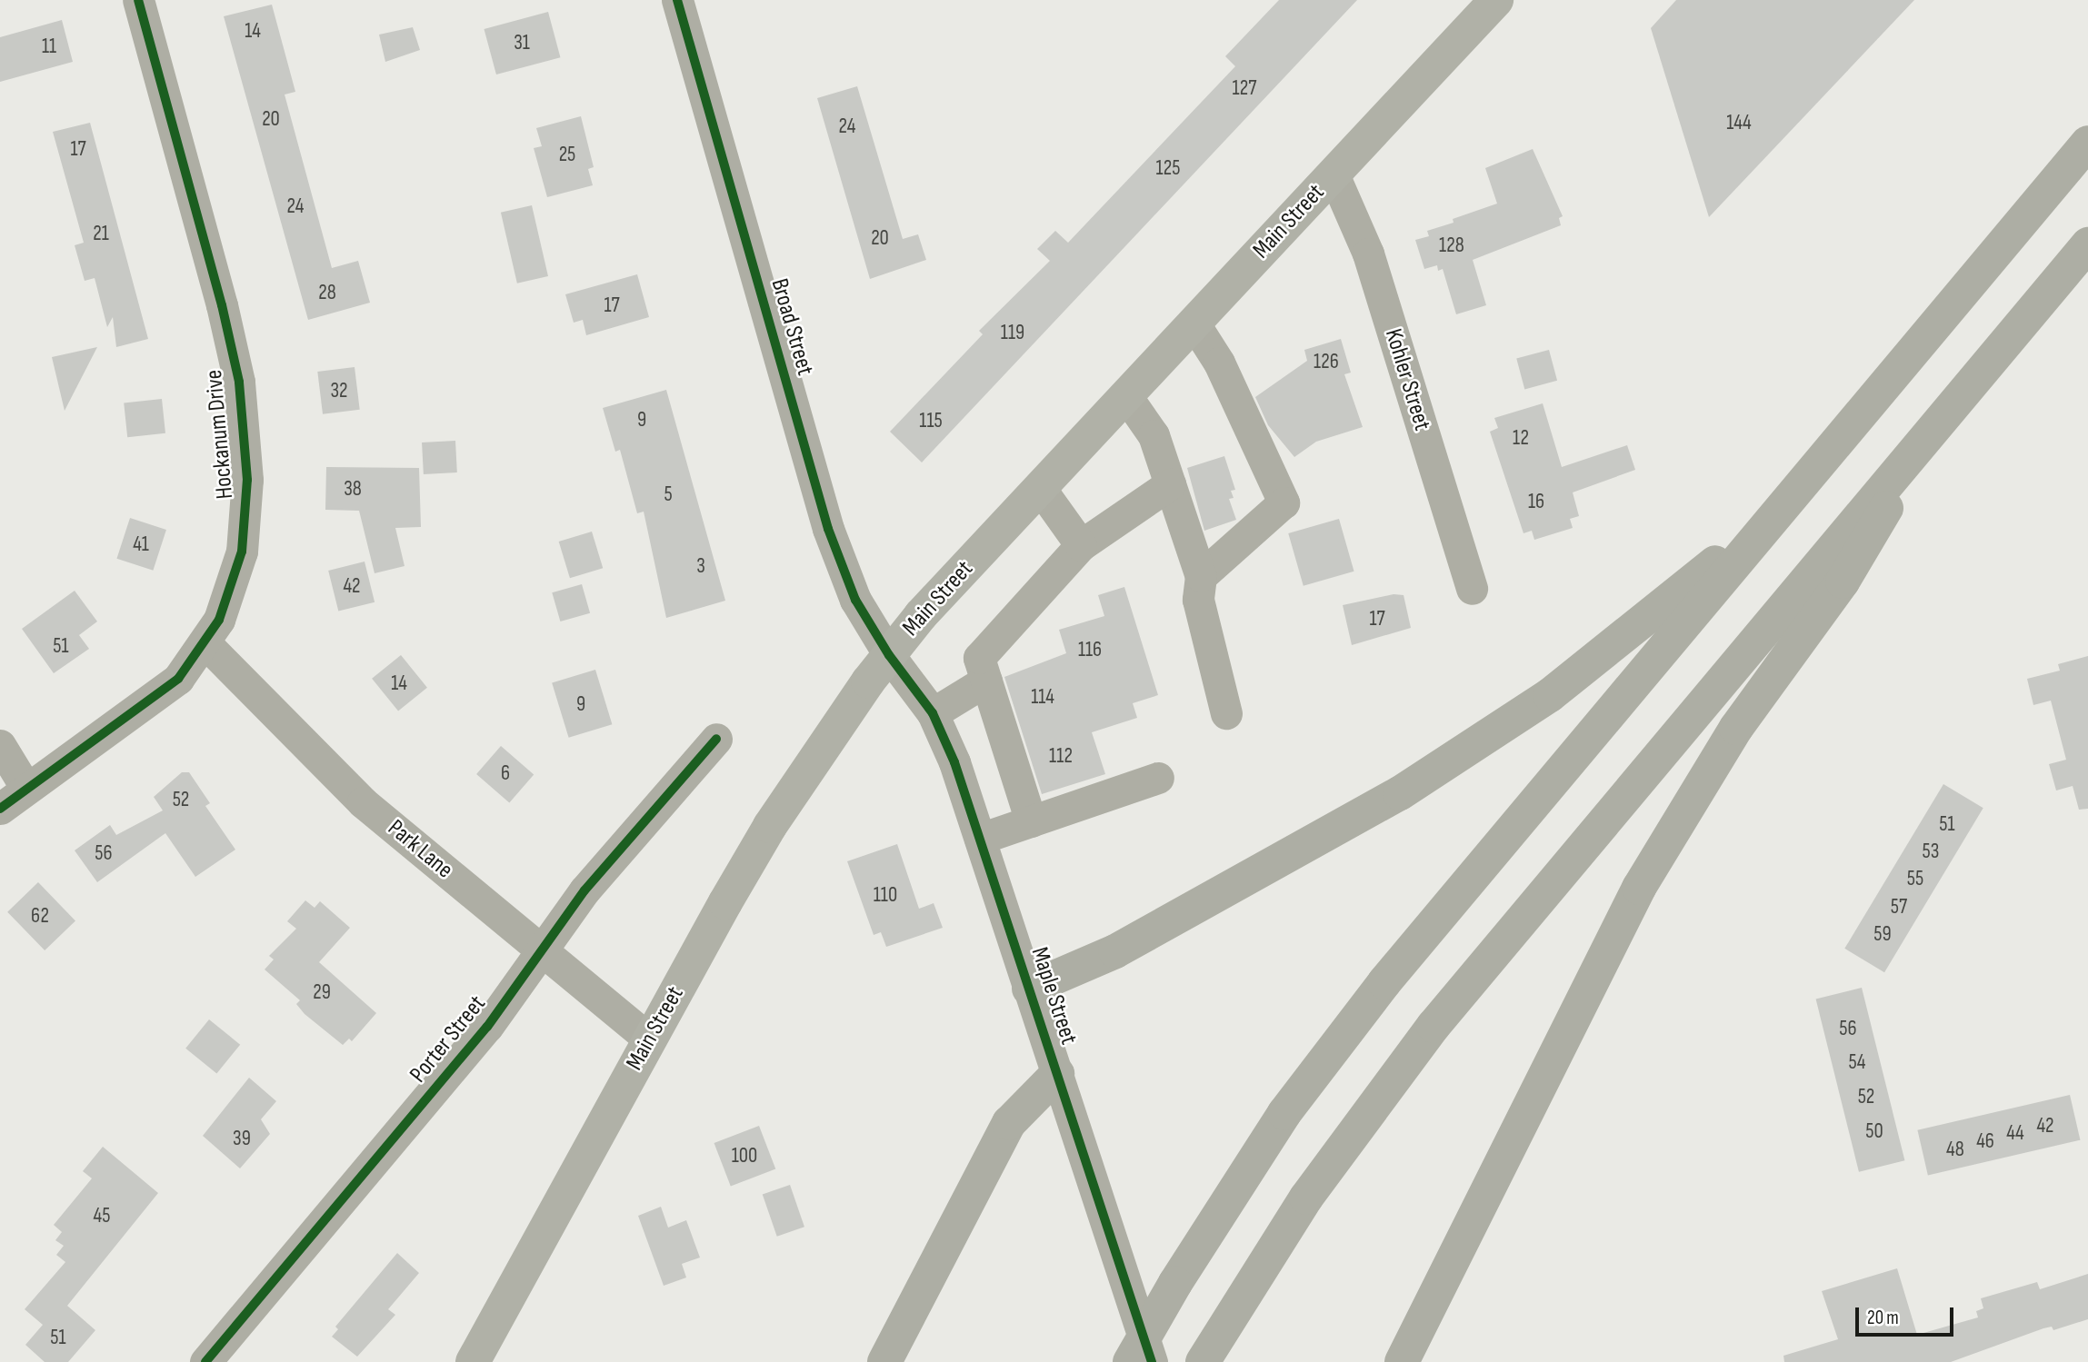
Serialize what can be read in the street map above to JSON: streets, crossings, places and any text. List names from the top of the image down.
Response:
{
  "streets": {
    "main road": ["Main Street"],
    "street": [
      "Broad Street",
      "Kohler Street",
      "Hockanum Drive",
      "Park Lane",
      "Maple Street",
      "Porter Street"
    ]
  },
  "crossings": [
    ["Main Street", "Broad Street"],
    ["Main Street", "Kohler Street"],
    ["Main Street", "Park Lane"],
    ["Main Street", "Maple Street"],
    ["Broad Street", "Maple Street"],
    ["Hockanum Drive", "Park Lane"],
    ["Park Lane", "Porter Street"]
  ],
  "house_numbers": [
    "14",
    "31",
    "11",
    "127",
    "20",
    "144",
    "24",
    "17",
    "25",
    "125",
    "24",
    "21",
    "20",
    "128",
    "28",
    "17",
    "119",
    "126",
    "32",
    "9",
    "115",
    "12",
    "38",
    "5",
    "16",
    "41",
    "3",
    "42",
    "17",
    "51",
    "116",
    "14",
    "114",
    "9",
    "112",
    "6",
    "52",
    "51",
    "53",
    "56",
    "55",
    "110",
    "57",
    "62",
    "59",
    "29",
    "56",
    "54",
    "52",
    "42",
    "50",
    "44",
    "39",
    "46",
    "48",
    "100",
    "45",
    "51"
  ],
  "scale_bar": "20 m"
}
